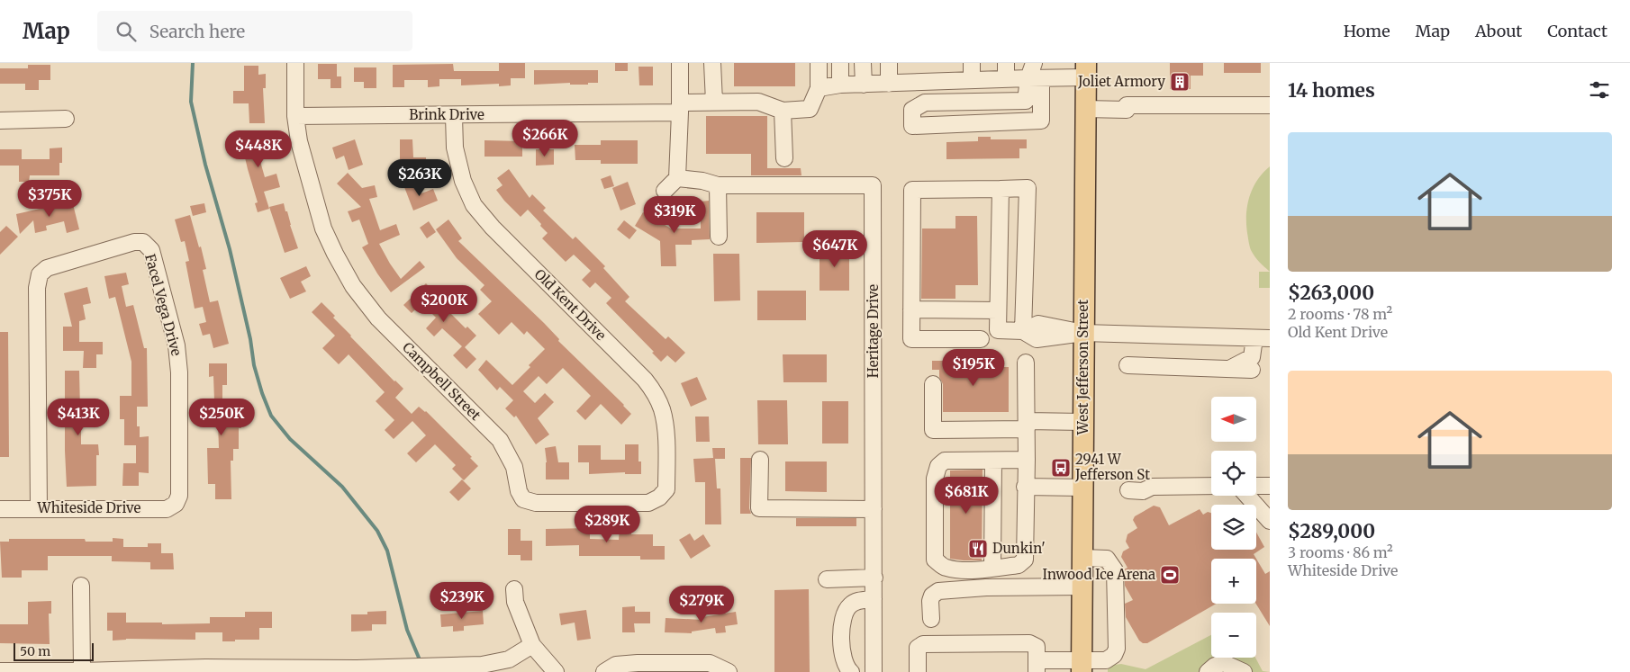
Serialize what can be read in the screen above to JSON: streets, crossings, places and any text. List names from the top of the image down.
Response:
{
  "streets": {
    "main road": ["West Jefferson Street"],
    "street": [
      "Brink Drive",
      "Facel Vega Drive",
      "Old Kent Drive",
      "Heritage Drive",
      "Campbell Street",
      "Whiteside Drive"
    ]
  },
  "crossings": [
    ["Brink Drive", "Old Kent Drive"],
    ["Brink Drive", "Campbell Street"],
    ["Facel Vega Drive", "Whiteside Drive"],
    ["Old Kent Drive", "Campbell Street"]
  ],
  "places": {
    "building": ["Joliet Armory"],
    "bus stop": ["2941 W Jefferson St"],
    "restaurant": ["Dunkin'"],
    "sports": ["Inwood Ice Arena"]
  },
  "scale_bar": "50 m",
  "north": "left",
  "page": {
    "header": "Map",
    "search": "Search here",
    "nav": [
      "Home",
      "Map",
      "About",
      "Contact"
    ],
    "heading": "14 homes",
    "list": [
      {
        "name": "$263,000",
        "note": "2 rooms · 78 m² · Old Kent Drive"
      },
      {
        "name": "$289,000",
        "note": "3 rooms · 86 m² · Whiteside Drive"
      }
    ],
    "price": [
      "$266K",
      "$448K",
      "$263K",
      "$375K",
      "$319K",
      "$647K",
      "$200K",
      "$195K",
      "$413K",
      "$250K",
      "$681K",
      "$289K",
      "$239K",
      "$279K"
    ],
    "map_buttons": ["+", "−"],
    "scale": "50 m"
  }
}
